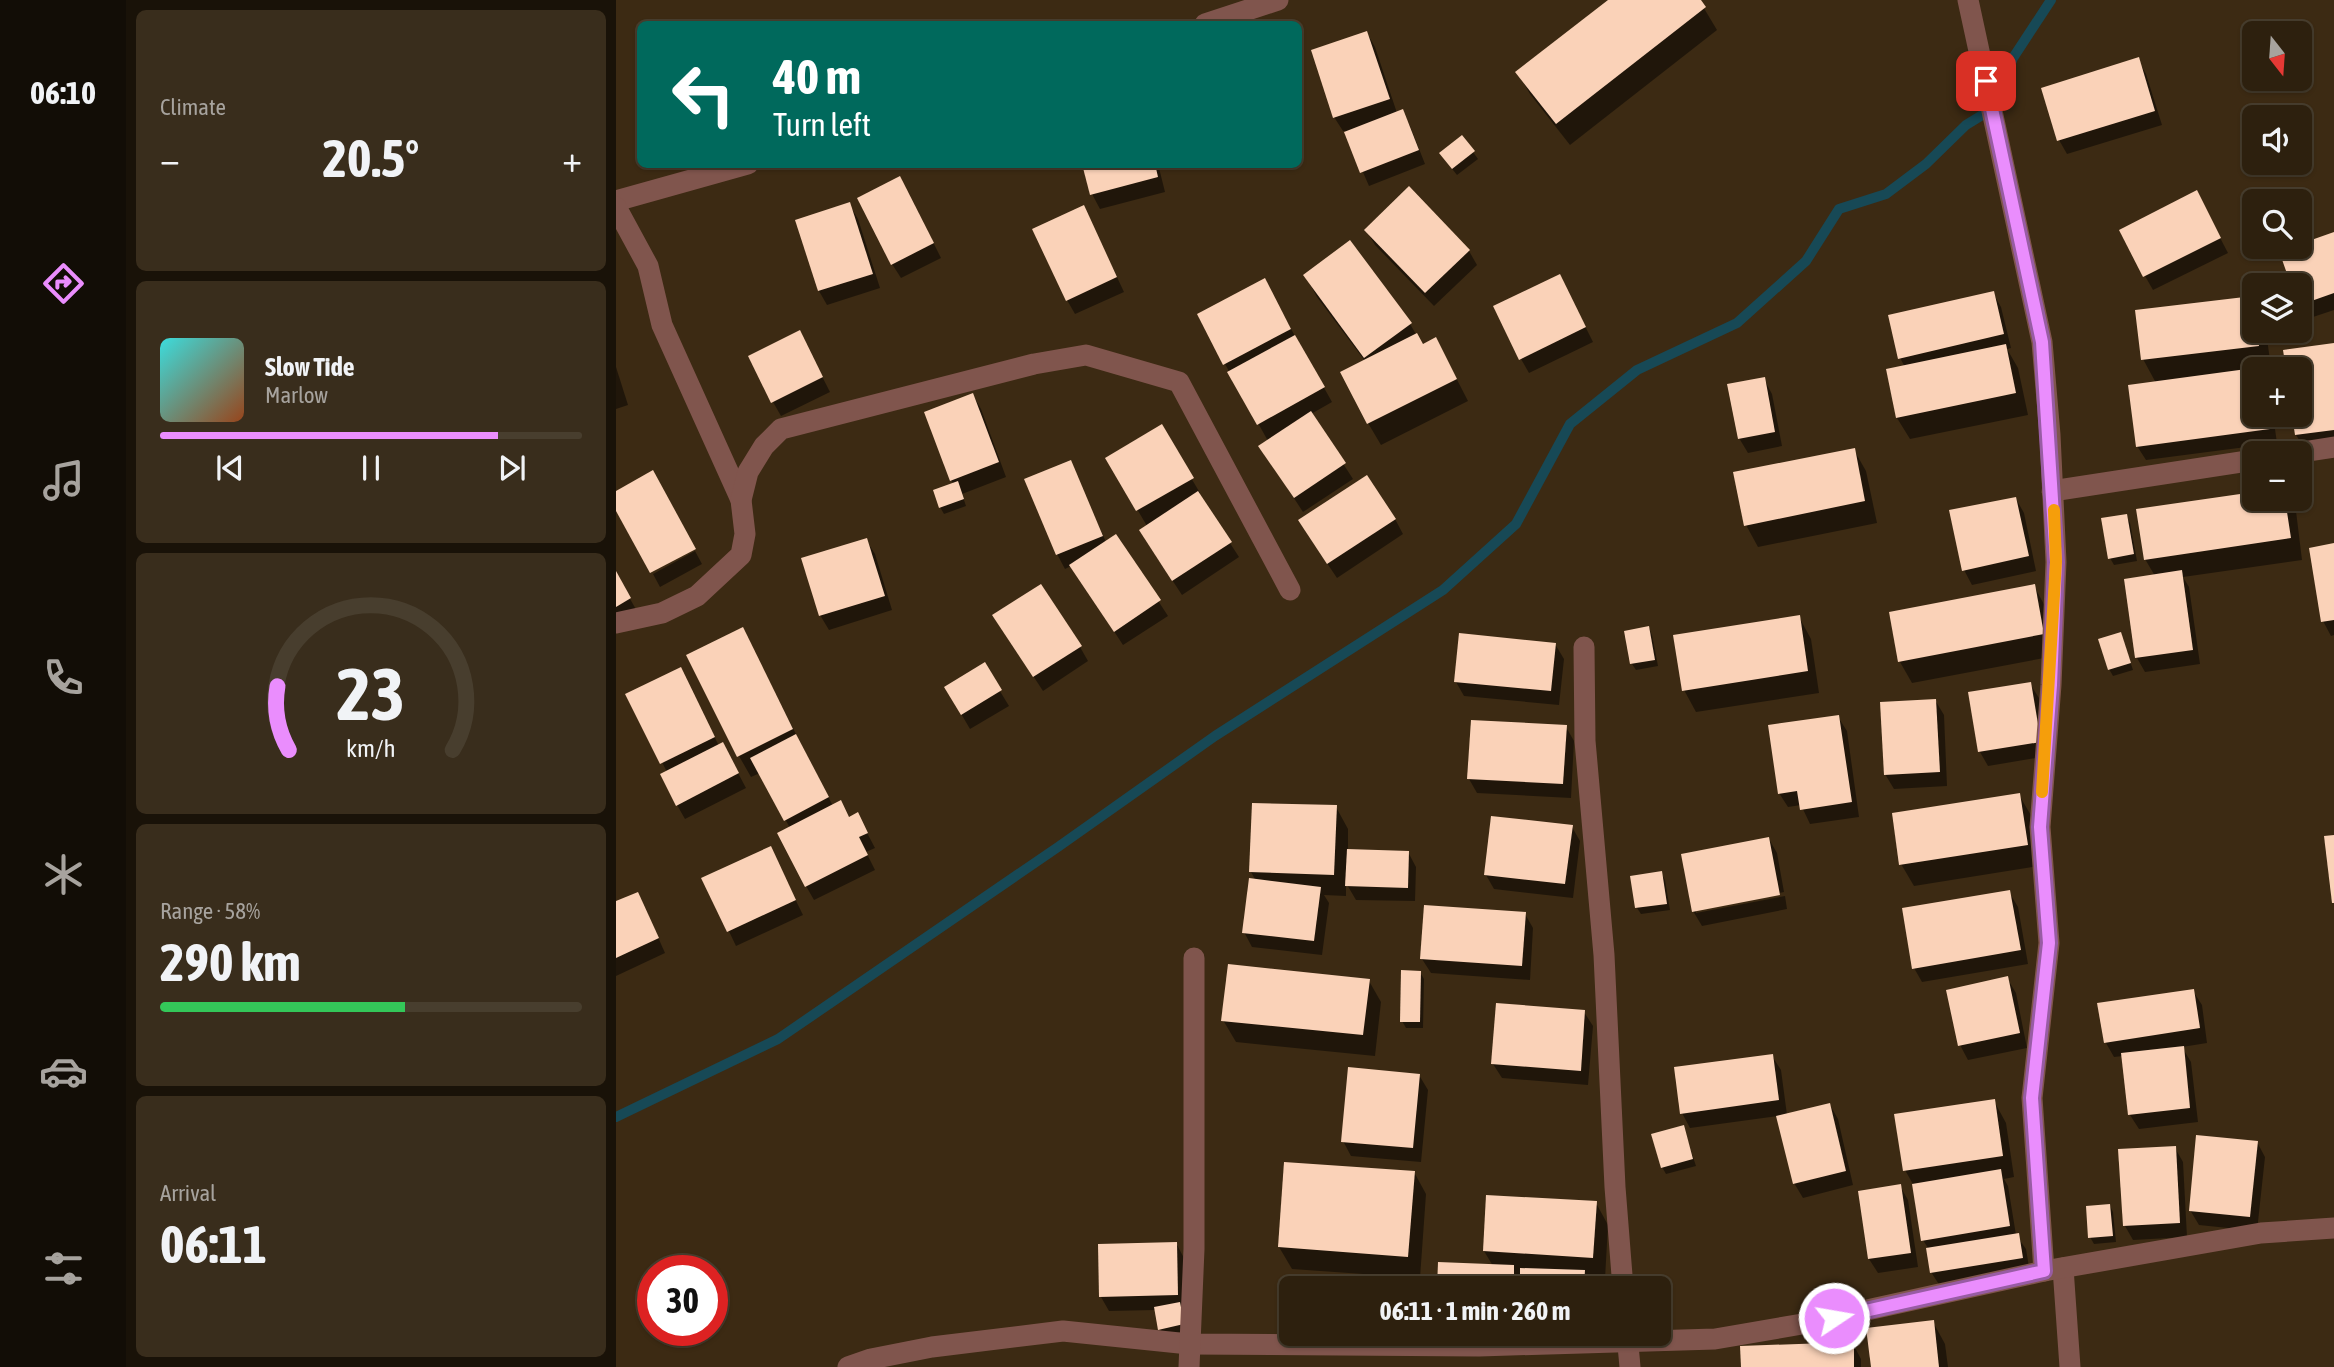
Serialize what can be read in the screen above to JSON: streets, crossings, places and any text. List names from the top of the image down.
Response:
{
  "north": "bottom",
  "page": {
    "tabs": "06:10",
    "tile": [
      "Climate",
      ["Range · 58%", "290 km"],
      ["Arrival", "06:11"]
    ],
    "map_buttons": ["+", "−"],
    "turn": ["40 m", "Turn left"],
    "heat": ["−", "20.5°", "+"],
    "song": ["Slow Tide", "Marlow"],
    "limit": "30",
    "trip": "06:11 · 1 min · 260 m",
    "gauge": ["23", "km/h"]
  }
}
